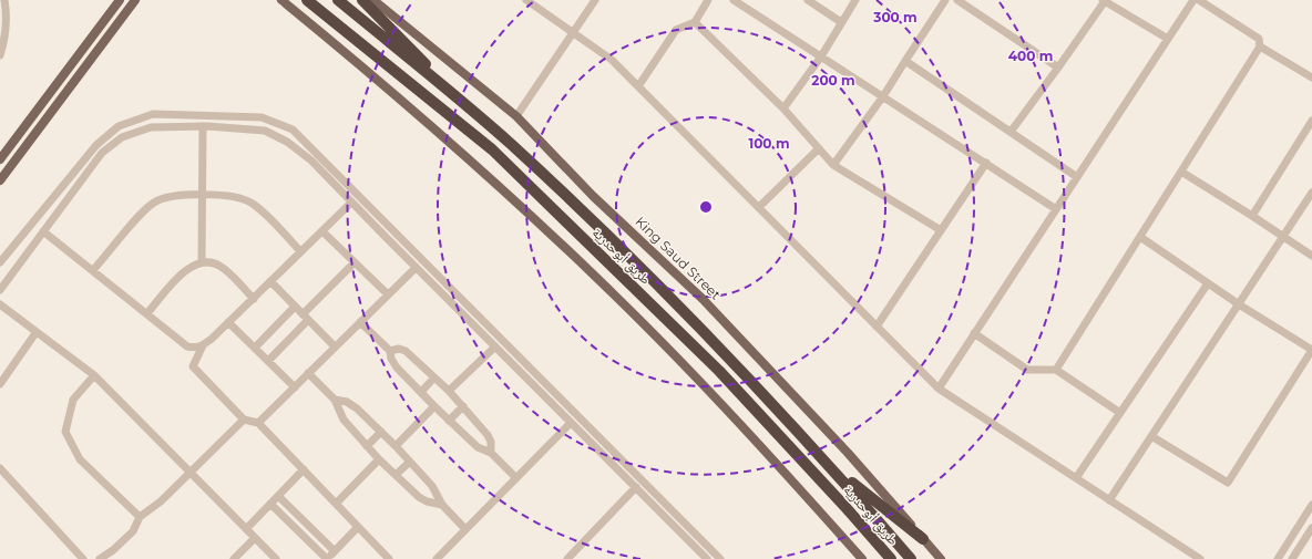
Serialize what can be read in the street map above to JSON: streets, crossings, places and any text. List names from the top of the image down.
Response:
{
  "streets": {
    "highway": ["طريق أبوحدرية"],
    "main road": ["King Saud Street"]
  },
  "rings": [
    "300 m",
    "400 m",
    "200 m",
    "100 m"
  ]
}
